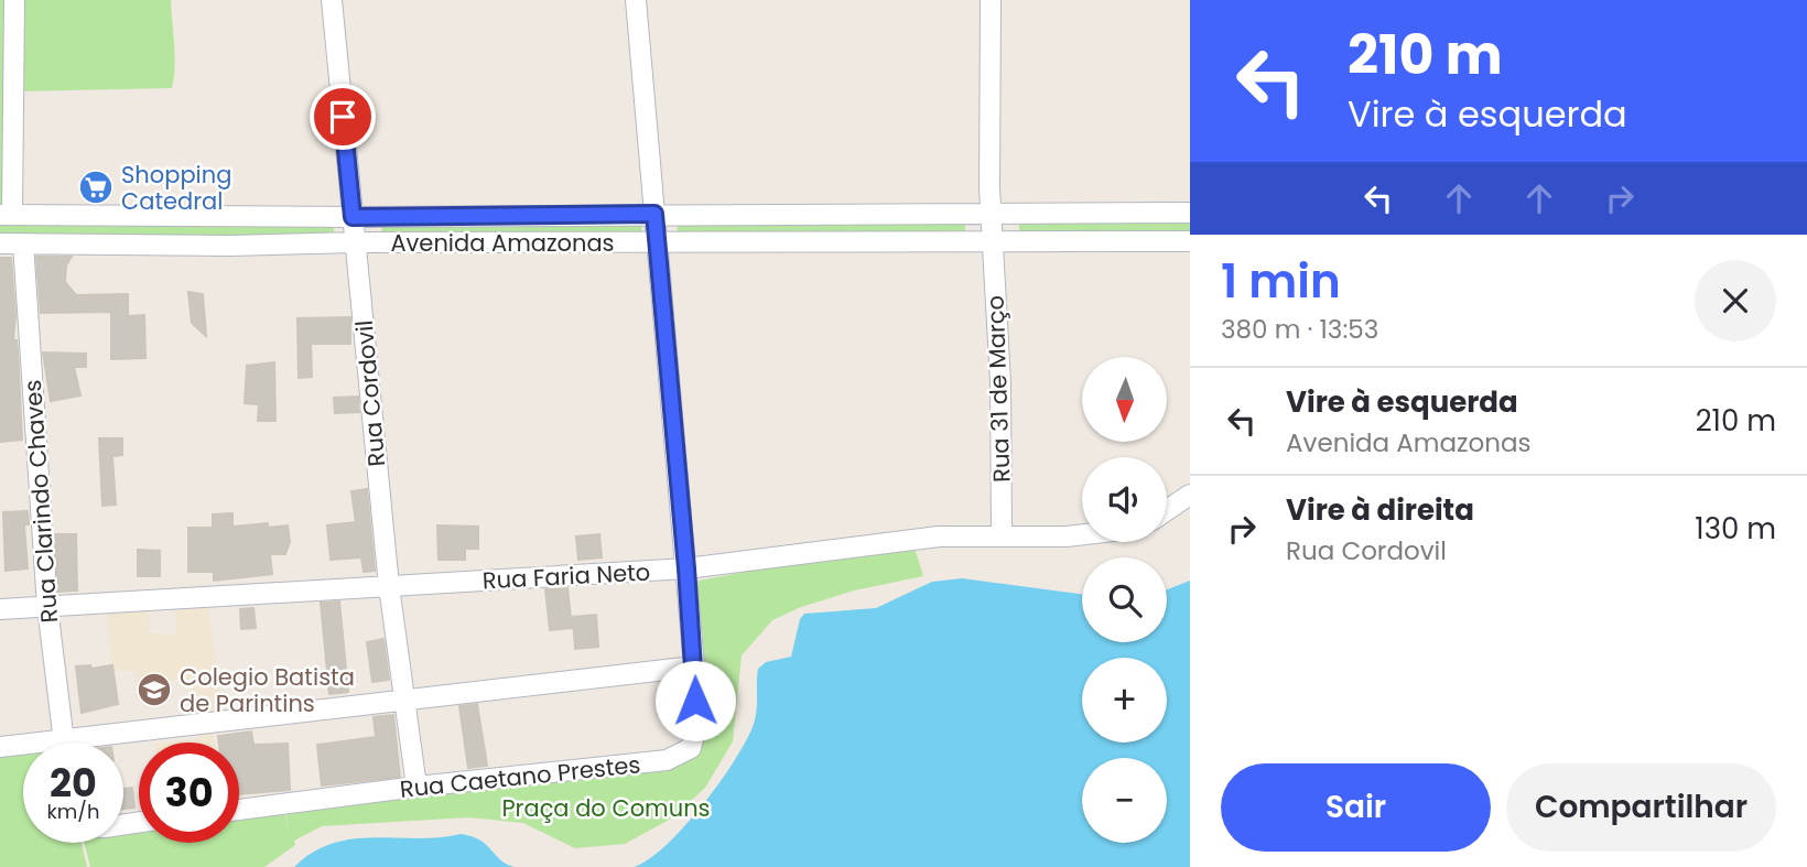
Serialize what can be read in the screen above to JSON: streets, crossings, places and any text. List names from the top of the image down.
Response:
{
  "streets": {
    "street": [
      "Avenida Amazonas",
      "Rua 31 de Março",
      "Rua Cordovil",
      "Rua Clarindo Chaves",
      "Rua Faria Neto",
      "Rua Caetano Prestes"
    ]
  },
  "crossings": [
    ["Avenida Amazonas", "Rua 31 de Março"],
    ["Avenida Amazonas", "Rua Cordovil"],
    ["Avenida Amazonas", "Rua Clarindo Chaves"],
    ["Rua 31 de Março", "Rua Faria Neto"],
    ["Rua Cordovil", "Rua Faria Neto"],
    ["Rua Cordovil", "Rua Caetano Prestes"],
    ["Rua Clarindo Chaves", "Rua Faria Neto"]
  ],
  "parks": ["Praça do Comuns"],
  "places": {
    "supermarket": ["Shopping Catedral"],
    "school or university": ["Colegio Batista de Parintins"]
  },
  "north": "bottom",
  "page": {
    "turn": ["210 m", "Vire à esquerda"],
    "heading": ["1 min", "380 m · 13:53"],
    "map_buttons": ["+", "−"],
    "list": [
      {
        "name": "Vire à esquerda",
        "note": "Avenida Amazonas",
        "value": "210 m"
      },
      {
        "name": "Vire à direita",
        "note": "Rua Cordovil",
        "value": "130 m"
      }
    ],
    "speed": "20 km/h",
    "limit": "30",
    "buttons": ["Sair", "Compartilhar"]
  }
}
